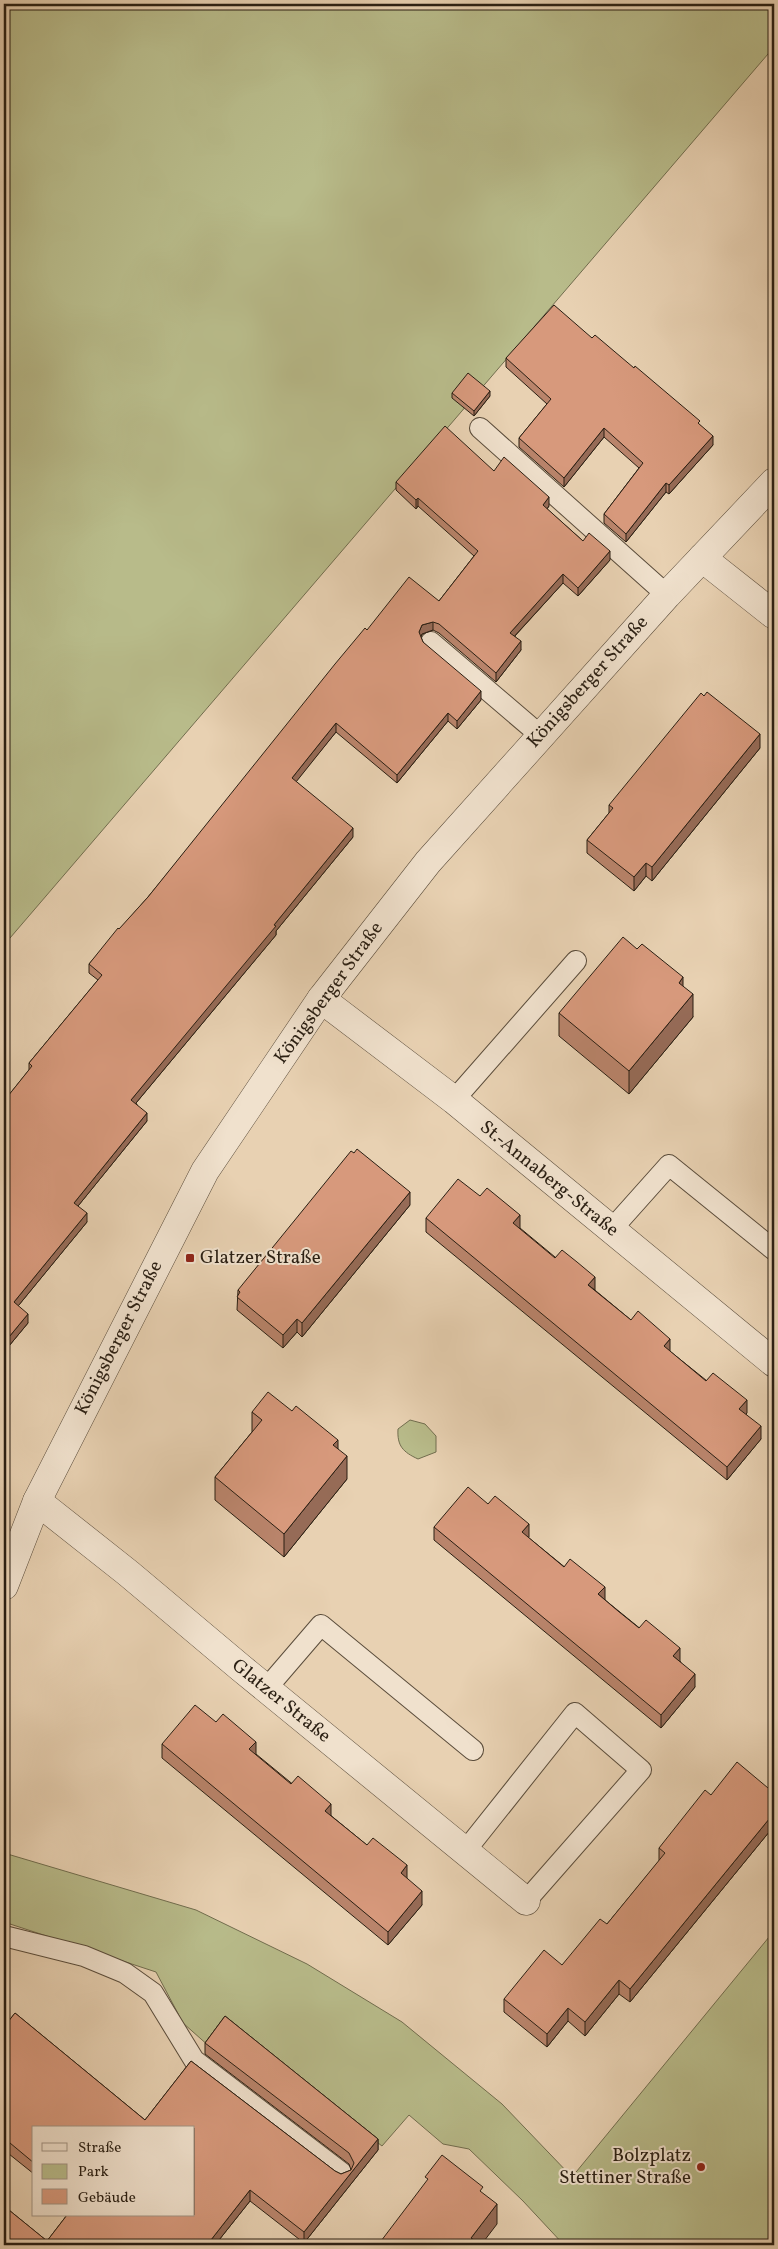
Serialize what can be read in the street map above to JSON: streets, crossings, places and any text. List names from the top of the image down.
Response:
{
  "streets": {
    "street": ["Königsberger Straße", "St.-Annaberg-Straße", "Glatzer Straße"]
  },
  "crossings": [
    ["Königsberger Straße", "St.-Annaberg-Straße"],
    ["Königsberger Straße", "Glatzer Straße"]
  ],
  "places": {
    "transit": ["Glatzer Straße"],
    "other": ["Bolzplatz Stettiner Straße"]
  },
  "legend": ["Straße", "Park", "Gebäude"]
}
